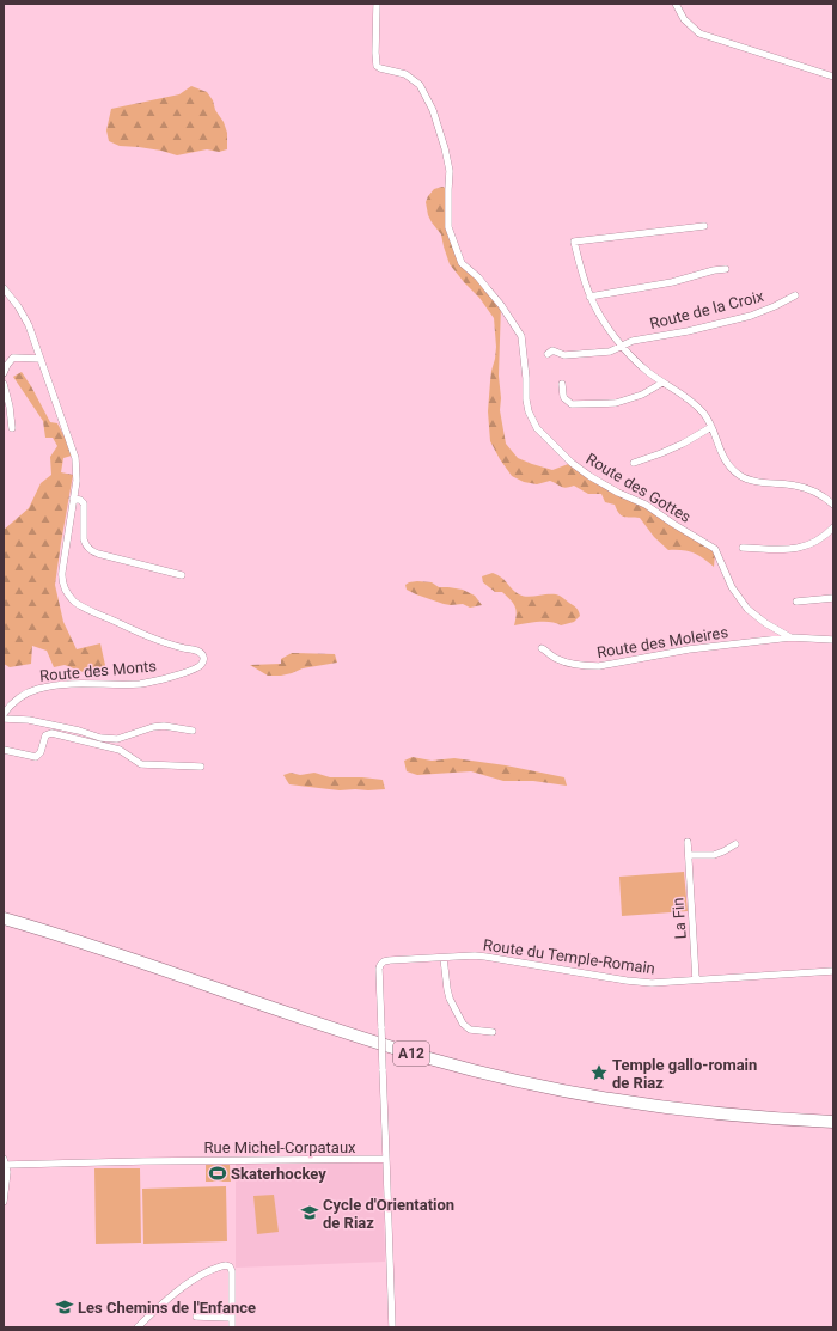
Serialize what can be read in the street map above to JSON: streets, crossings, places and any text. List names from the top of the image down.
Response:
{
  "streets": {
    "highway": ["A12"],
    "street": [
      "Route de la Croix",
      "Route des Gottes",
      "Route des Moleires",
      "Route des Monts",
      "La Fin",
      "Route du Temple-Romain",
      "Rue Michel-Corpataux"
    ]
  },
  "crossings": [
    ["Route des Gottes", "Route des Moleires"],
    ["La Fin", "Route du Temple-Romain"],
    ["Route du Temple-Romain", "Rue Michel-Corpataux"]
  ],
  "places": {
    "place": ["Temple gallo-romain de Riaz"],
    "sports": ["Skaterhockey"],
    "school or university": ["Cycle d'Orientation de Riaz", "Les Chemins de l'Enfance"]
  }
}
